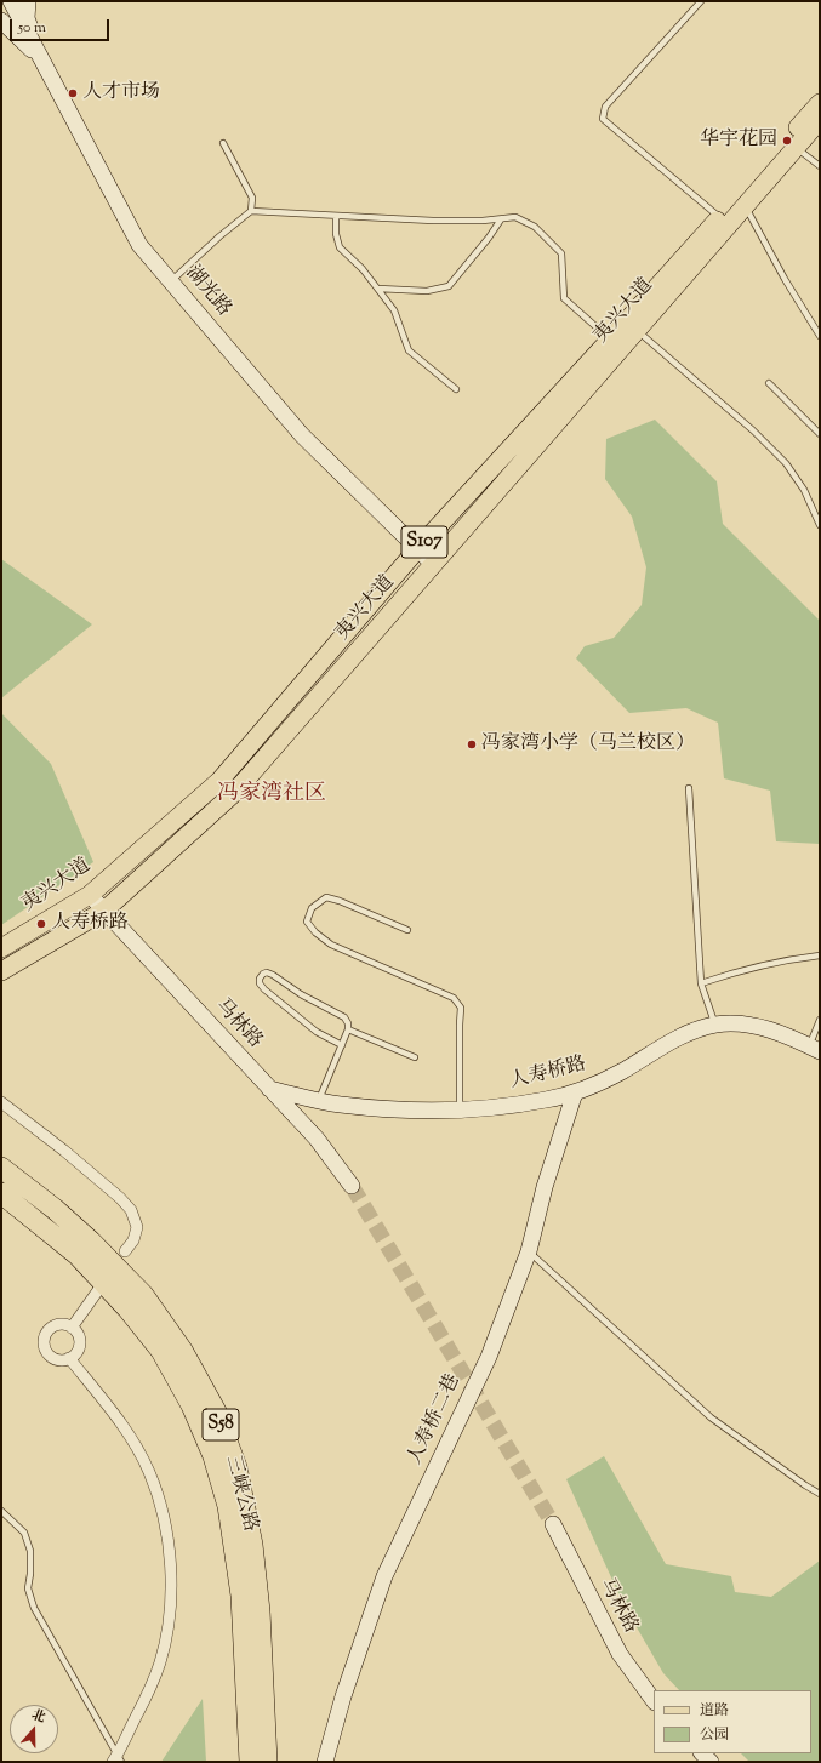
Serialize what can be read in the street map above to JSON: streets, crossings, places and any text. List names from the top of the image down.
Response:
{
  "streets": {
    "highway": ["S58", "三峡公路"],
    "main road": ["夷兴大道", "S107"],
    "street": [
      "湖光路",
      "马林路",
      "人寿桥路",
      "人寿桥二巷"
    ]
  },
  "crossings": [
    ["湖光路", "夷兴大道"],
    ["夷兴大道", "马林路"],
    ["马林路", "人寿桥路"],
    ["人寿桥路", "人寿桥二巷"]
  ],
  "districts": ["冯家湾社区"],
  "places": [
    "人才市场",
    "华宇花园",
    "冯家湾小学（马兰校区）",
    "人寿桥路"
  ],
  "legend": ["道路", "公园"],
  "scale_bar": "50 m",
  "north": "top"
}
